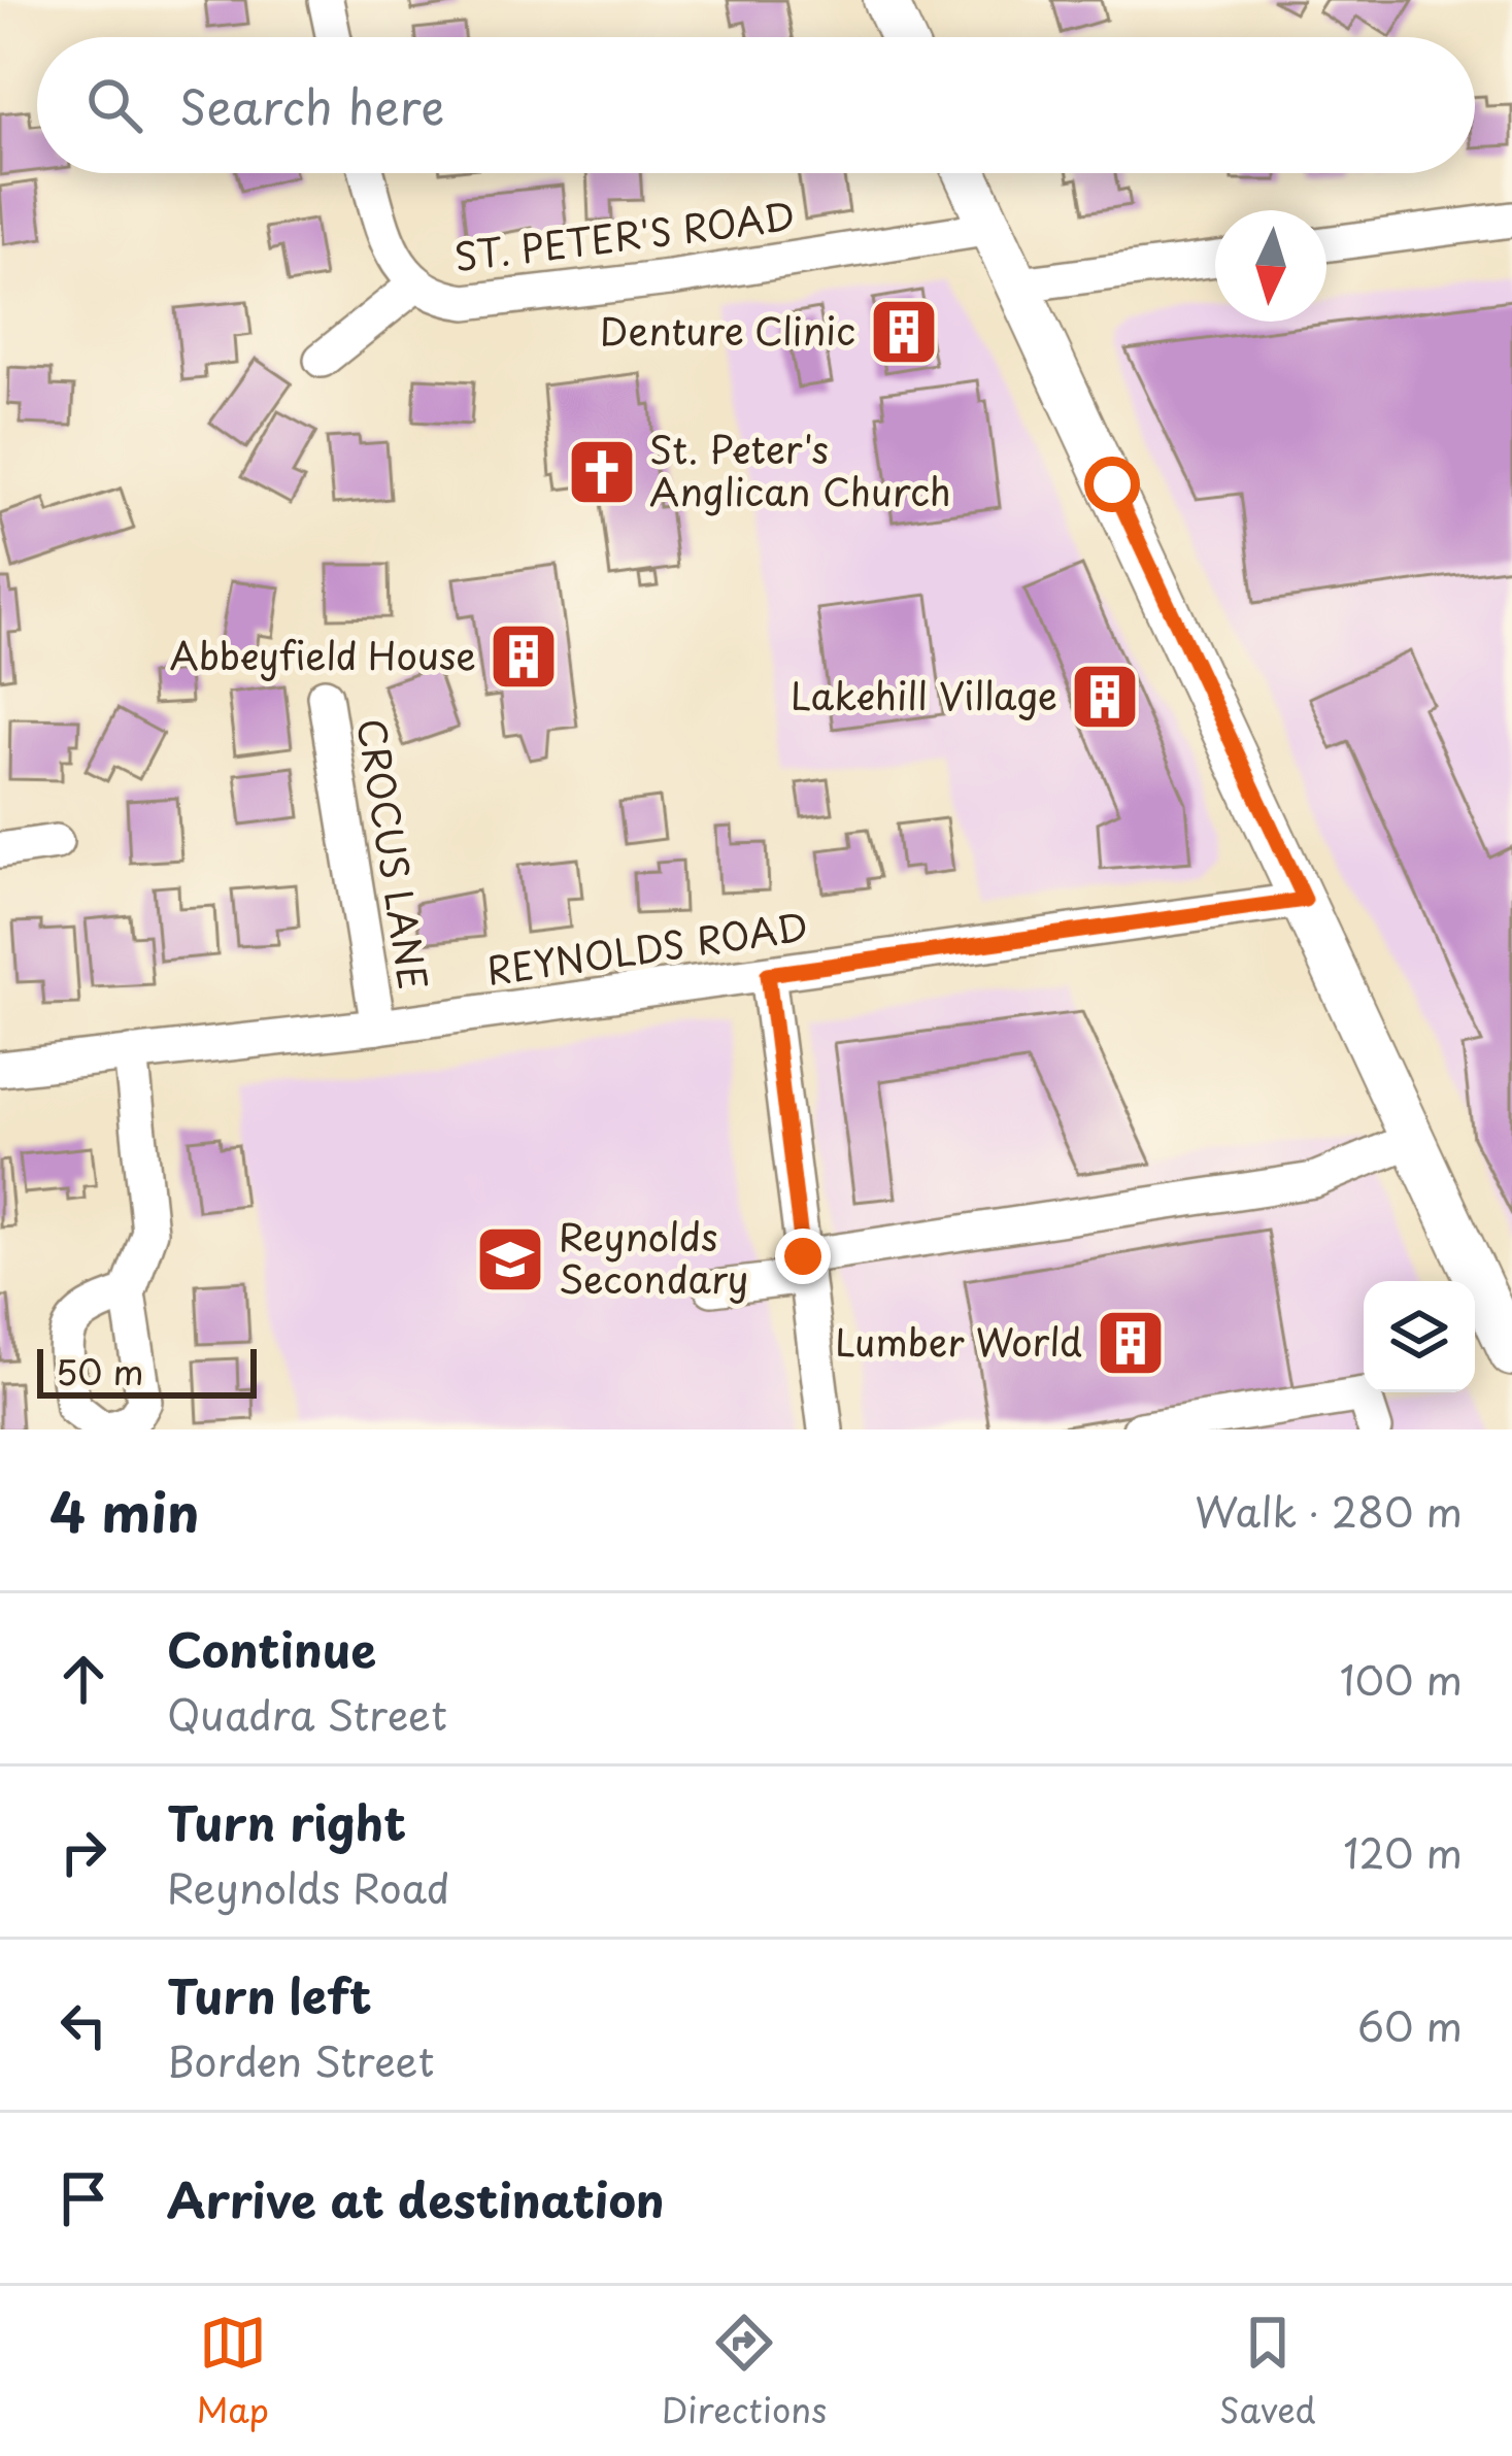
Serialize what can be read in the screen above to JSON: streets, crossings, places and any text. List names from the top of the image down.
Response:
{
  "streets": {
    "street": ["ST. PETER'S ROAD", "CROCUS LANE", "REYNOLDS ROAD"]
  },
  "crossings": [
    ["CROCUS LANE", "REYNOLDS ROAD"]
  ],
  "places": {
    "building": [
      "Denture Clinic",
      "Abbeyfield House",
      "Lakehill Village",
      "Lumber World"
    ],
    "church": ["St. Peter's Anglican Church"],
    "school or university": ["Reynolds Secondary"]
  },
  "scale_bar": "50 m",
  "north": "bottom",
  "page": {
    "search": "Search here",
    "scale": "50 m",
    "heading": ["4 min", "Walk · 280 m"],
    "list": [
      ["Continue", "Quadra Street", "100 m"],
      ["Turn right", "Reynolds Road", "120 m"],
      ["Turn left", "Borden Street", "60 m"],
      "Arrive at destination"
    ],
    "nav": ["Map", "Directions", "Saved"]
  }
}
